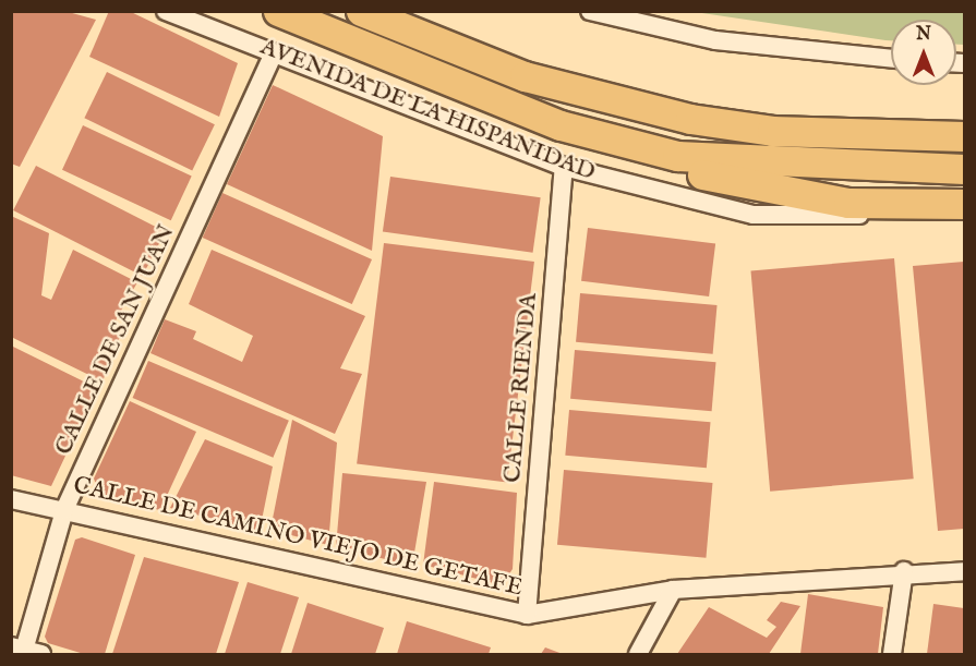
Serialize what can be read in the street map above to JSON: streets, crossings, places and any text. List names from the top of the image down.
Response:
{
  "streets": {
    "main road": ["AVENIDA DE LA HISPANIDAD"],
    "street": ["CALLE DE SAN JUAN", "CALLE RIENDA", "CALLE DE CAMINO VIEJO DE GETAFE"]
  },
  "crossings": [
    ["AVENIDA DE LA HISPANIDAD", "CALLE DE SAN JUAN"],
    ["AVENIDA DE LA HISPANIDAD", "CALLE RIENDA"],
    ["CALLE DE SAN JUAN", "CALLE DE CAMINO VIEJO DE GETAFE"],
    ["CALLE RIENDA", "CALLE DE CAMINO VIEJO DE GETAFE"]
  ],
  "north": "top"
}
